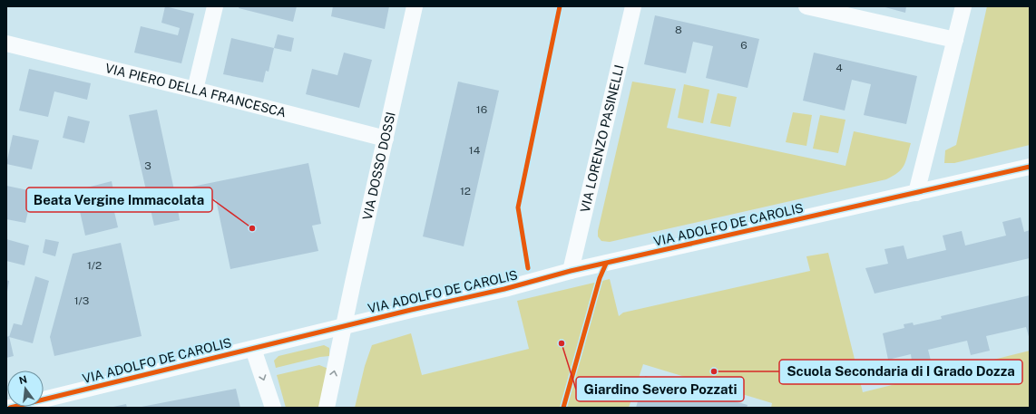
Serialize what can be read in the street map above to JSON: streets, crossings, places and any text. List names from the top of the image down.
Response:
{
  "streets": {
    "street": [
      "VIA PIERO DELLA FRANCESCA",
      "VIA LORENZO PASINELLI",
      "VIA DOSSO DOSSI",
      "VIA ADOLFO DE CAROLIS"
    ]
  },
  "crossings": [
    ["VIA PIERO DELLA FRANCESCA", "VIA DOSSO DOSSI"],
    ["VIA LORENZO PASINELLI", "VIA ADOLFO DE CAROLIS"],
    ["VIA DOSSO DOSSI", "VIA ADOLFO DE CAROLIS"]
  ],
  "places": ["Beata Vergine Immacolata", "Giardino Severo Pozzati", "Scuola Secondaria di I Grado Dozza"],
  "house_numbers": [
    "8",
    "6",
    "4",
    "16",
    "14",
    "3",
    "12",
    "1/2",
    "1/3"
  ],
  "north": "top"
}
